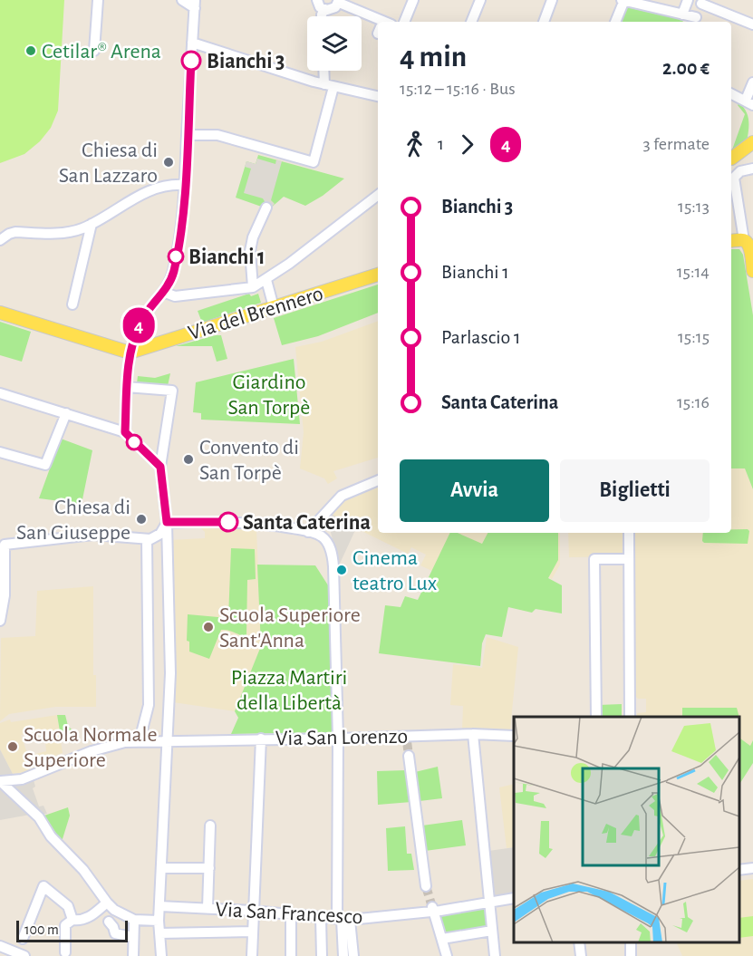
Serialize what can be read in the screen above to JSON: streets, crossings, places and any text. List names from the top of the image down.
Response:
{
  "streets": {
    "main road": ["Via del Brennero"],
    "street": ["Via San Lorenzo", "Via San Francesco"]
  },
  "parks": ["Giardino San Torpè", "Piazza Martiri della Libertà"],
  "places": [
    "Cetilar® Arena",
    "Bianchi 3",
    "Chiesa di San Lazzaro",
    "Bianchi 1",
    "Convento di San Torpè",
    "Chiesa di San Giuseppe",
    "Santa Caterina",
    "Cinema teatro Lux",
    "Scuola Superiore Sant'Anna",
    "Scuola Normale Superiore"
  ],
  "lines": ["bus line 4"],
  "scale_bar": "100 m",
  "page": {
    "on_map": "4",
    "heading": ["4 min", "15:12 – 15:16 · Bus", "2.00 €"],
    "legs": ["1", "4", "3 fermate"],
    "list": [
      {
        "name": "Bianchi 3",
        "value": "15:13"
      },
      {
        "name": "Bianchi 1",
        "value": "15:14"
      },
      {
        "name": "Parlascio 1",
        "value": "15:15"
      },
      {
        "name": "Santa Caterina",
        "value": "15:16"
      }
    ],
    "buttons": ["Avvia", "Biglietti"],
    "scale": "100 m"
  }
}
